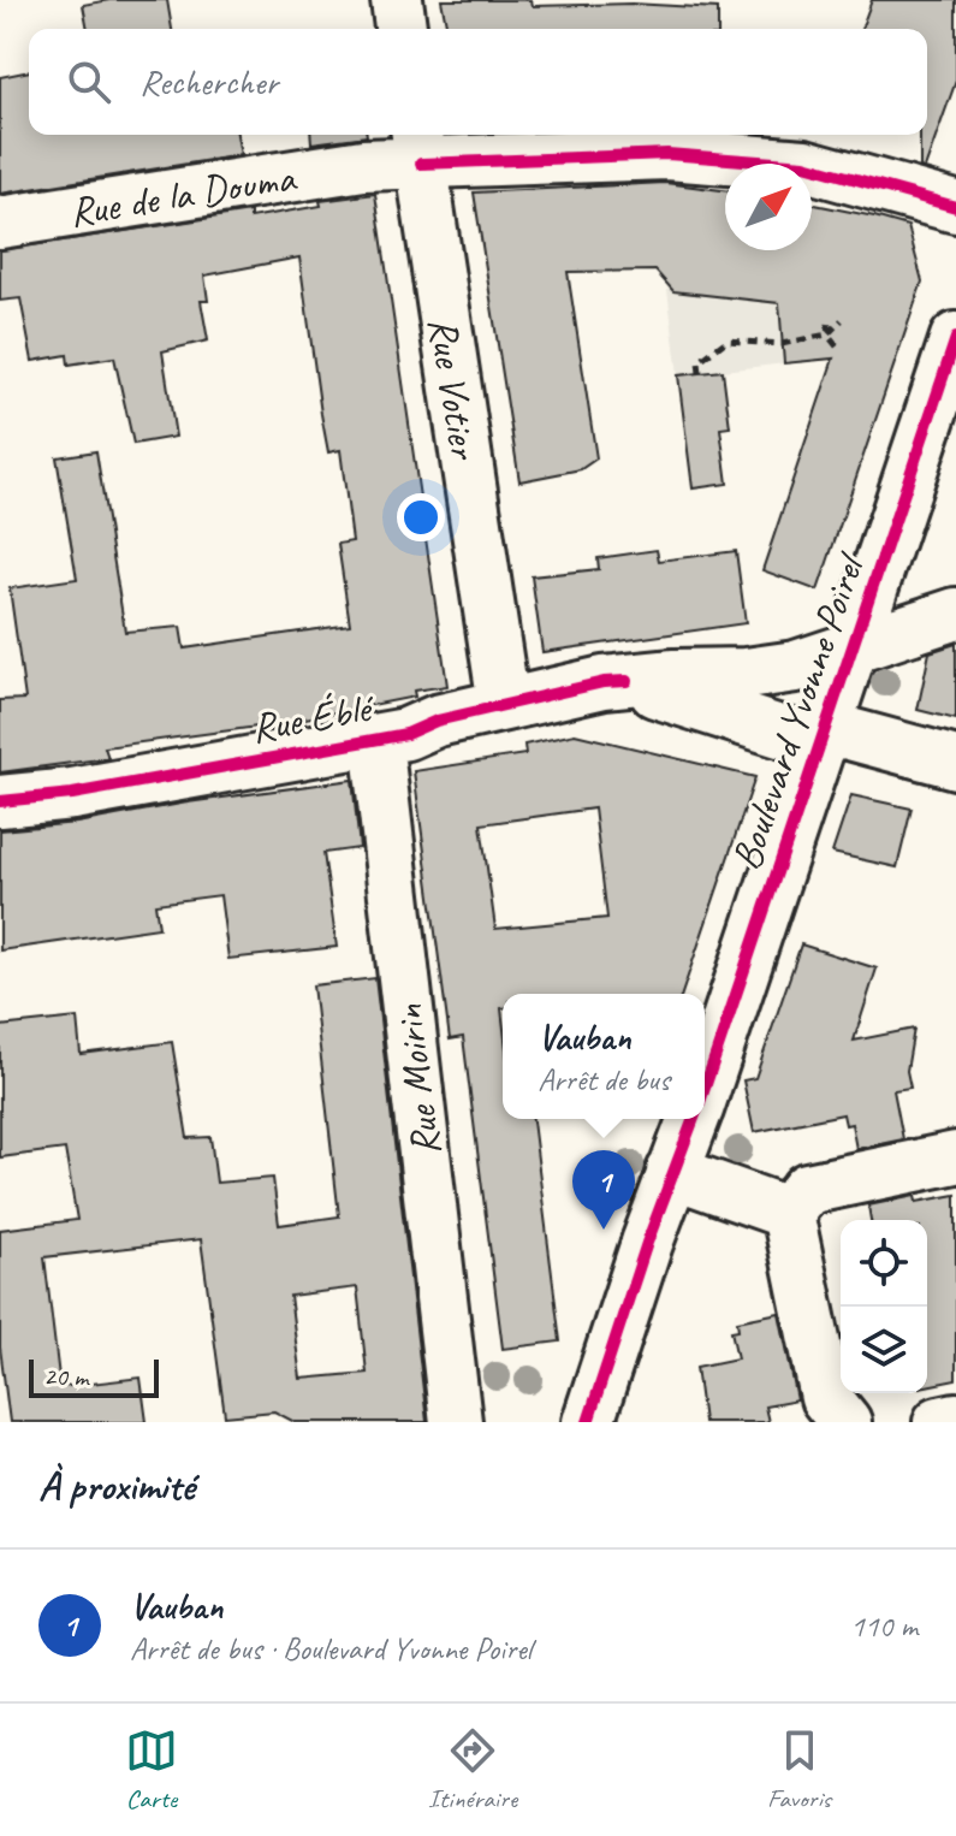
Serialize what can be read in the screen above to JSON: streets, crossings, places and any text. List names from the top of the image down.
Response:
{
  "streets": {
    "street": [
      "Rue de la Douma",
      "Rue Votier",
      "Boulevard Yvonne Poirel",
      "Rue Éblé",
      "Rue Moirin"
    ]
  },
  "crossings": [
    ["Rue de la Douma", "Rue Votier"],
    ["Rue Votier", "Rue Éblé"],
    ["Boulevard Yvonne Poirel", "Rue Éblé"],
    ["Rue Éblé", "Rue Moirin"]
  ],
  "scale_bar": "20 m",
  "north": "top right",
  "page": {
    "search": "Rechercher",
    "popup": ["Vauban", "Arrêt de bus"],
    "pins": "1",
    "scale": "20 m",
    "heading": "À proximité",
    "list": [
      {
        "mark": "1",
        "name": "Vauban",
        "note": "Arrêt de bus · Boulevard Yvonne Poirel",
        "value": "110 m"
      }
    ],
    "nav": ["Carte", "Itinéraire", "Favoris"]
  }
}
